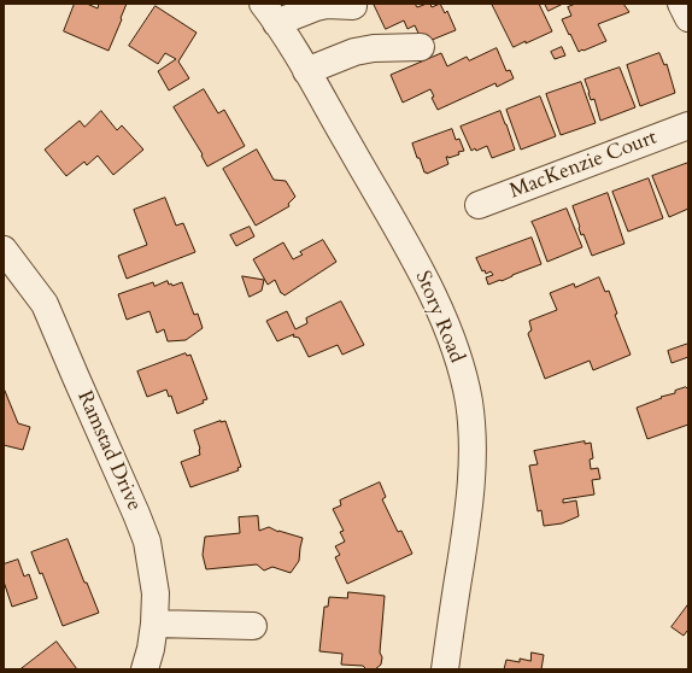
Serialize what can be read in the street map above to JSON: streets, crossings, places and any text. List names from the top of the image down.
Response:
{
  "streets": {
    "street": ["MacKenzie Court", "Story Road", "Ramstad Drive"]
  }
}
